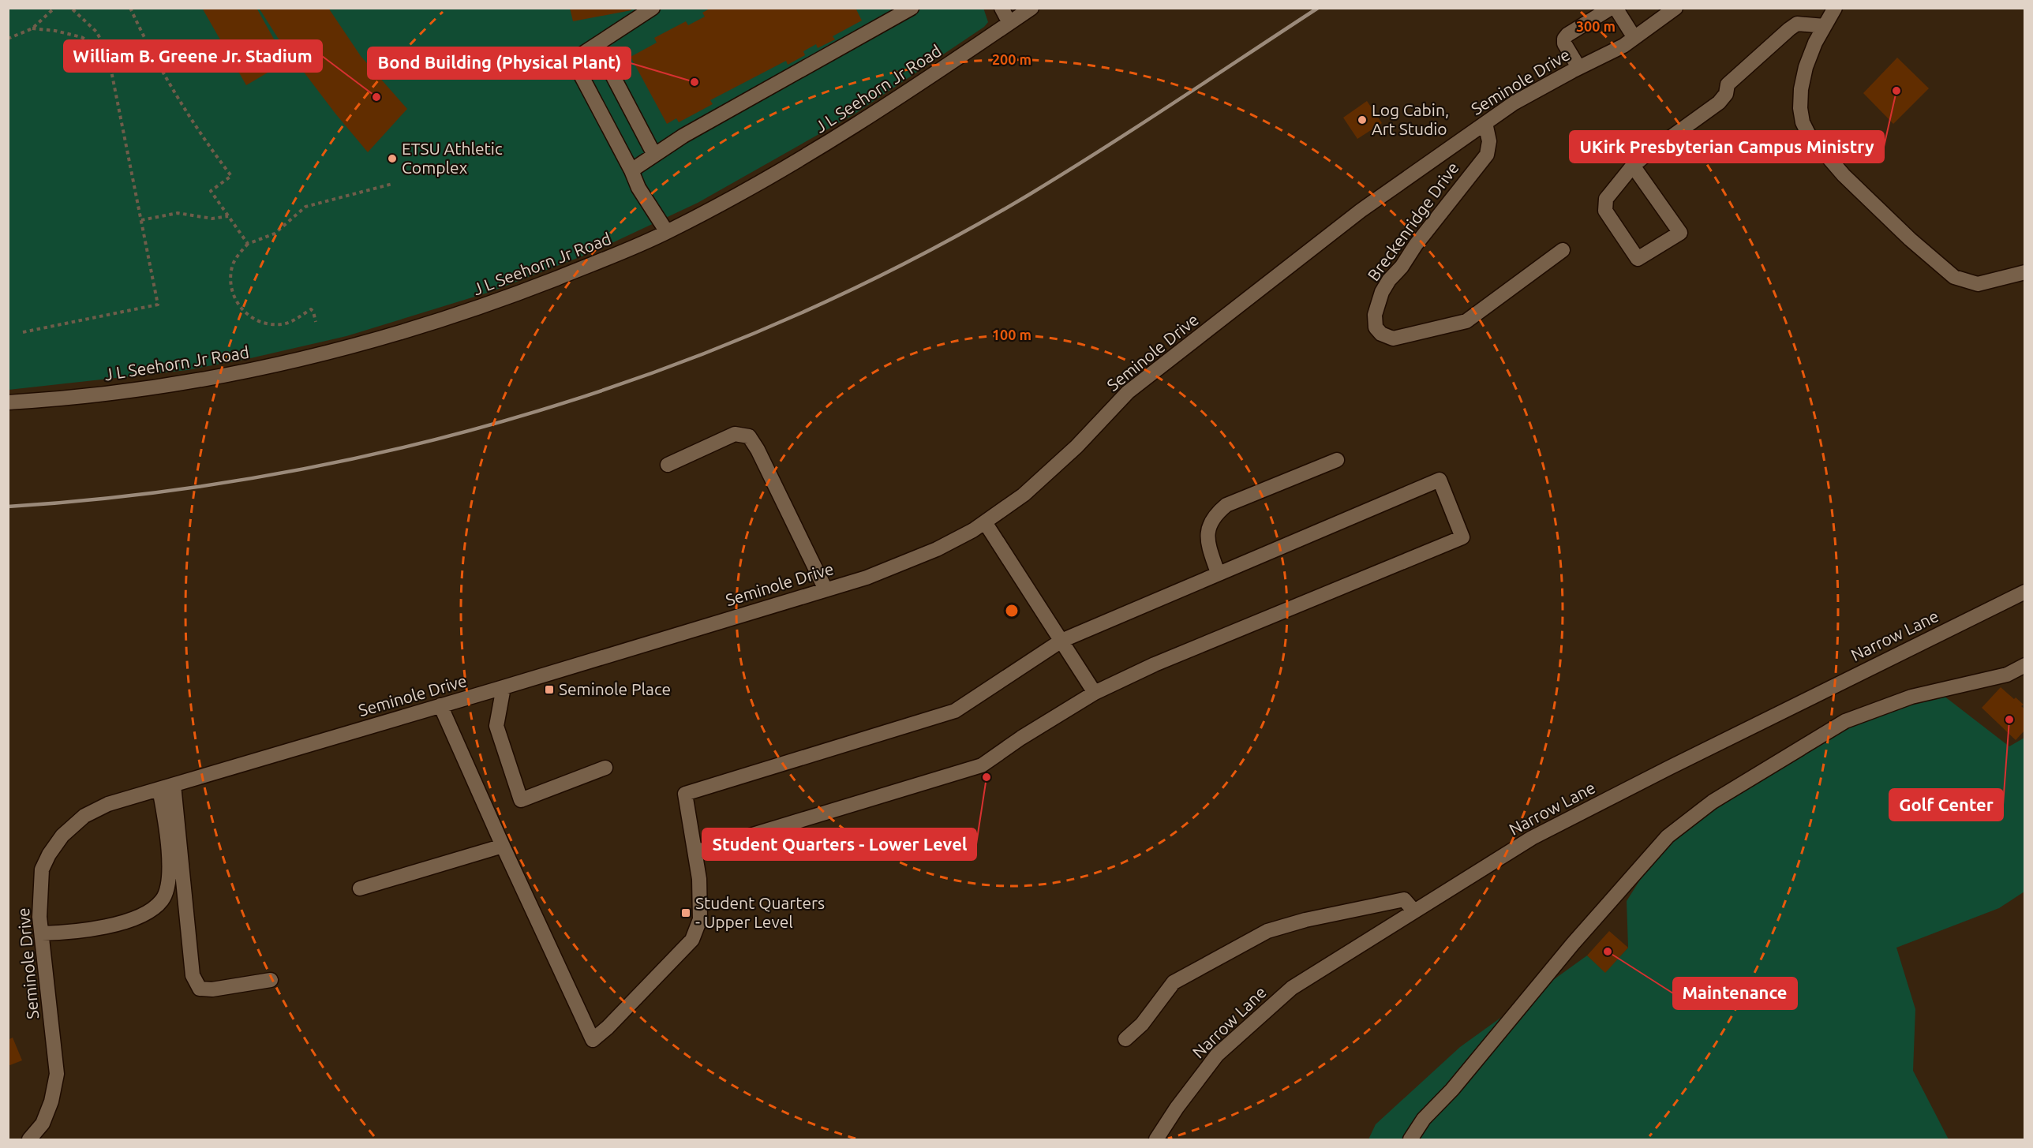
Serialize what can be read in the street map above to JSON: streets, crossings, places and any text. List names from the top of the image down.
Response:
{
  "streets": {
    "street": [
      "Seminole Drive",
      "J L Seehorn Jr Road",
      "Breckenridge Drive",
      "Narrow Lane"
    ]
  },
  "crossings": [
    ["Seminole Drive", "Breckenridge Drive"]
  ],
  "places": {
    "other": [
      "Bond Building (Physical Plant)",
      "UKirk Presbyterian Campus Ministry",
      "William B. Greene Jr. Stadium",
      "Log Cabin, Art Studio",
      "ETSU Athletic Complex",
      "Golf Center",
      "Student Quarters - Lower Level",
      "Maintenance"
    ],
    "transit": ["Seminole Place", "Student Quarters - Upper Level"]
  },
  "rings": ["300 m", "200 m", "100 m"]
}
